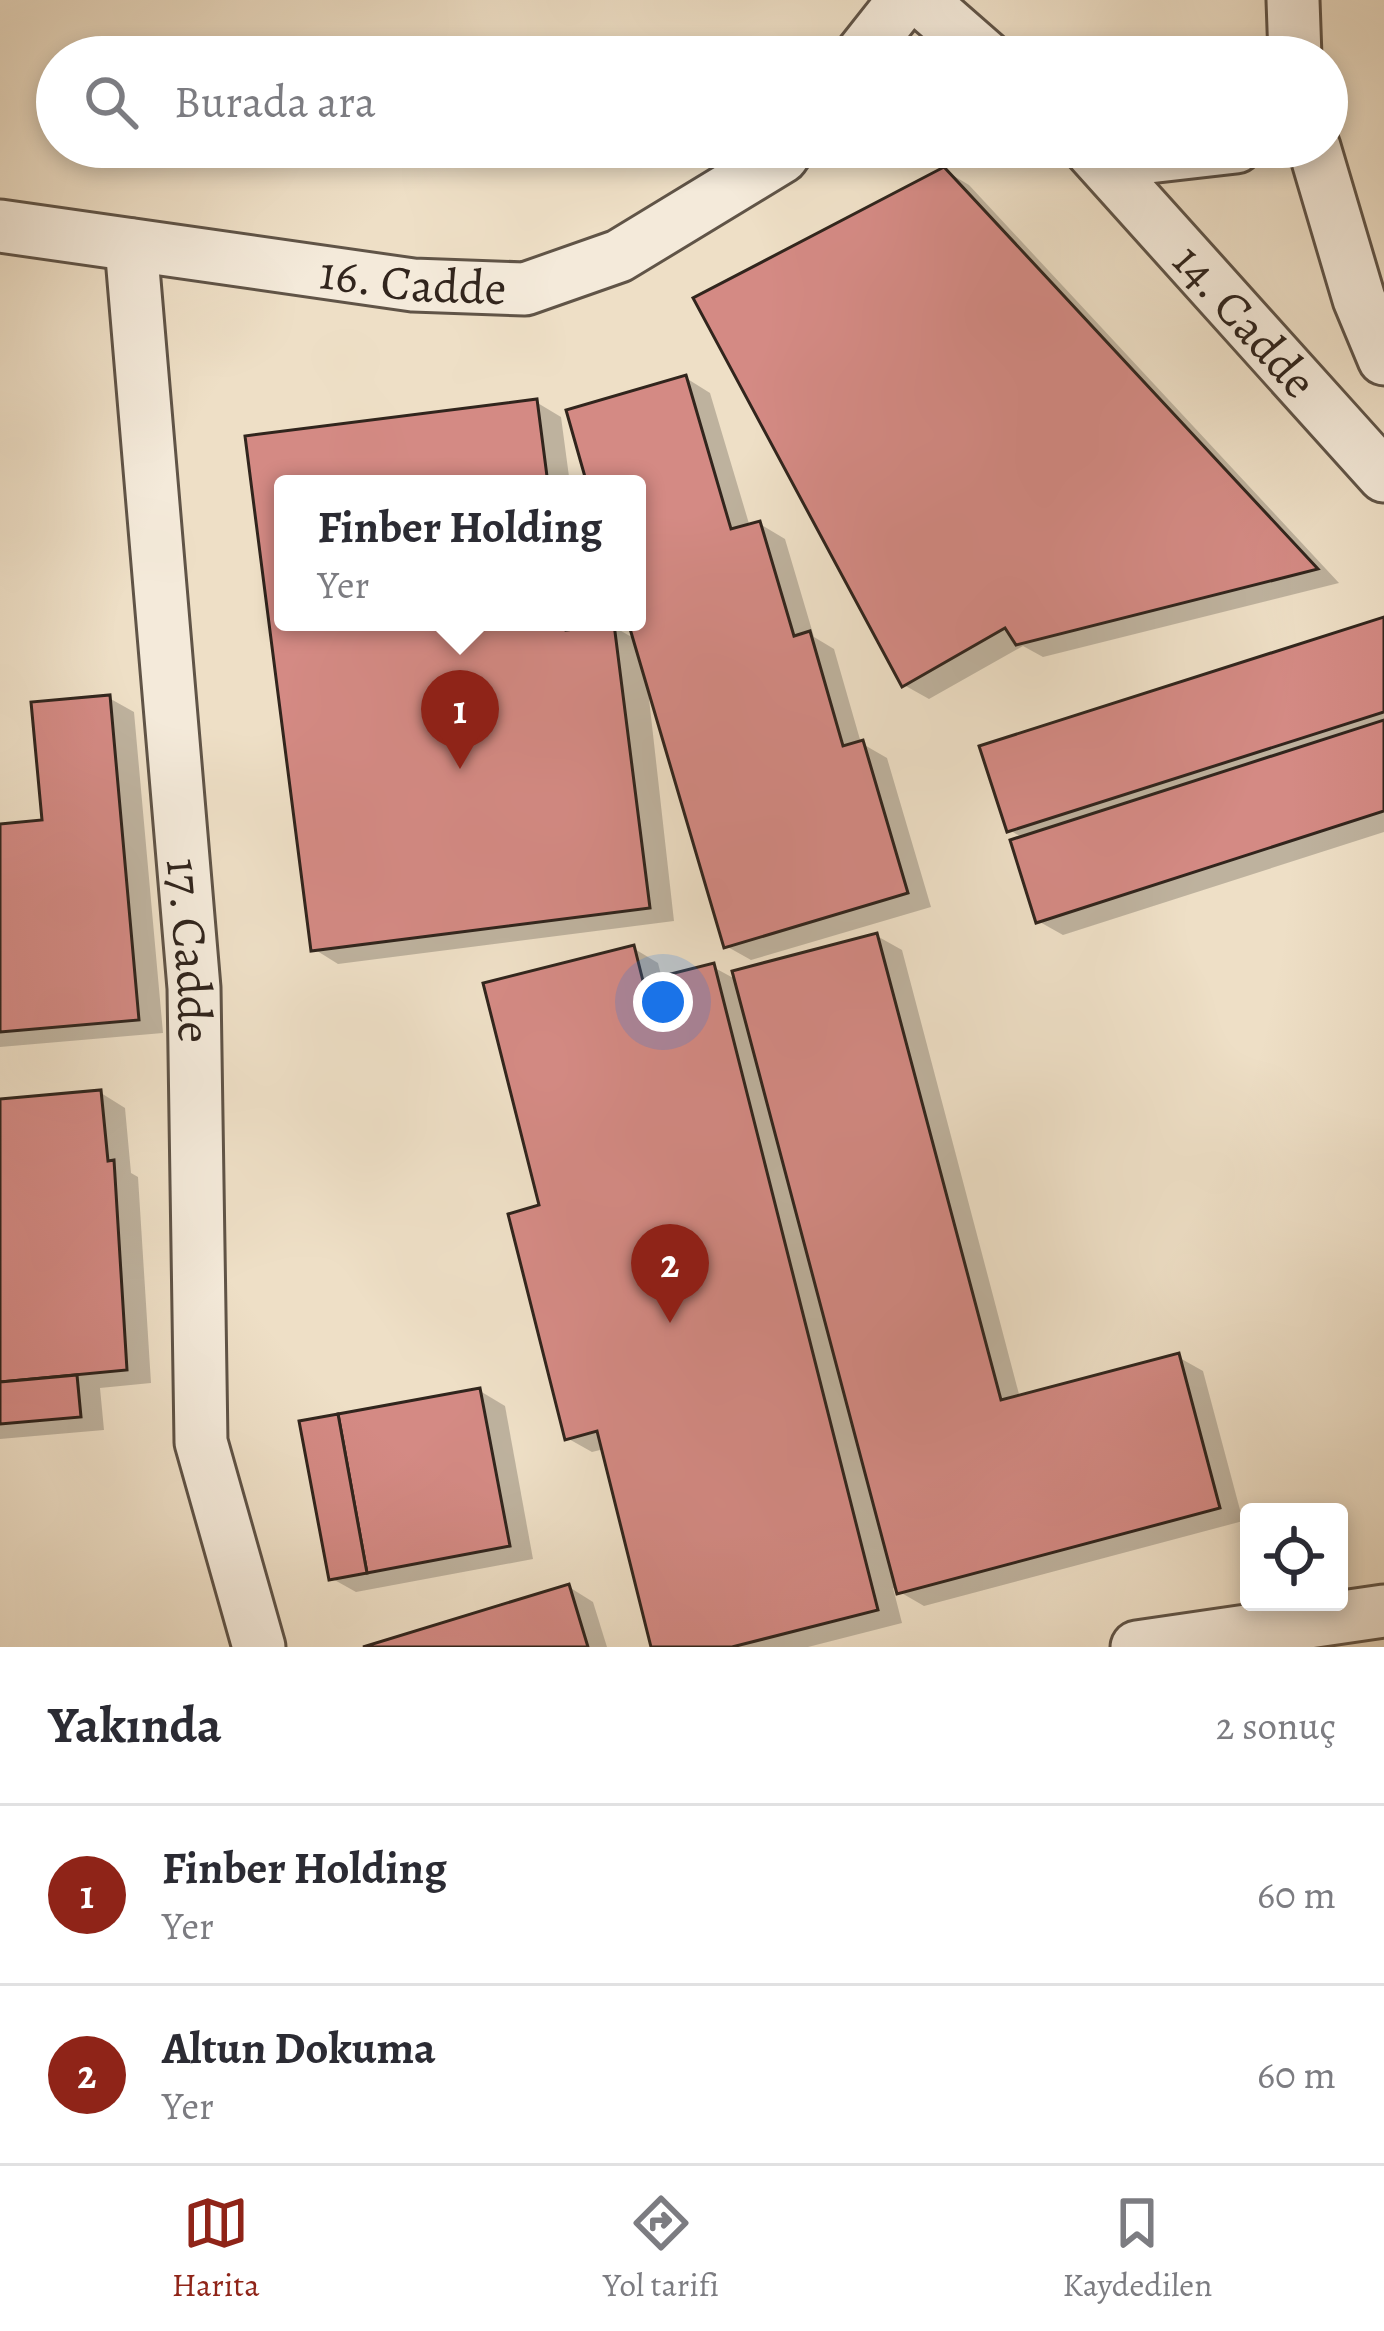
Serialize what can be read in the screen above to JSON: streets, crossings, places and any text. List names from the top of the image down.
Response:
{
  "streets": {
    "lane": ["16. Cadde", "14. Cadde", "17. Cadde"]
  },
  "crossings": [
    ["16. Cadde", "17. Cadde"]
  ],
  "page": {
    "search": "Burada ara",
    "popup": ["Finber Holding", "Yer"],
    "pins": ["1", "2"],
    "heading": ["Yakında", "2 sonuç"],
    "list": [
      {
        "mark": "1",
        "name": "Finber Holding",
        "note": "Yer",
        "value": "60 m"
      },
      {
        "mark": "2",
        "name": "Altun Dokuma",
        "note": "Yer",
        "value": "60 m"
      }
    ],
    "nav": ["Harita", "Yol tarifi", "Kaydedilen"]
  }
}
